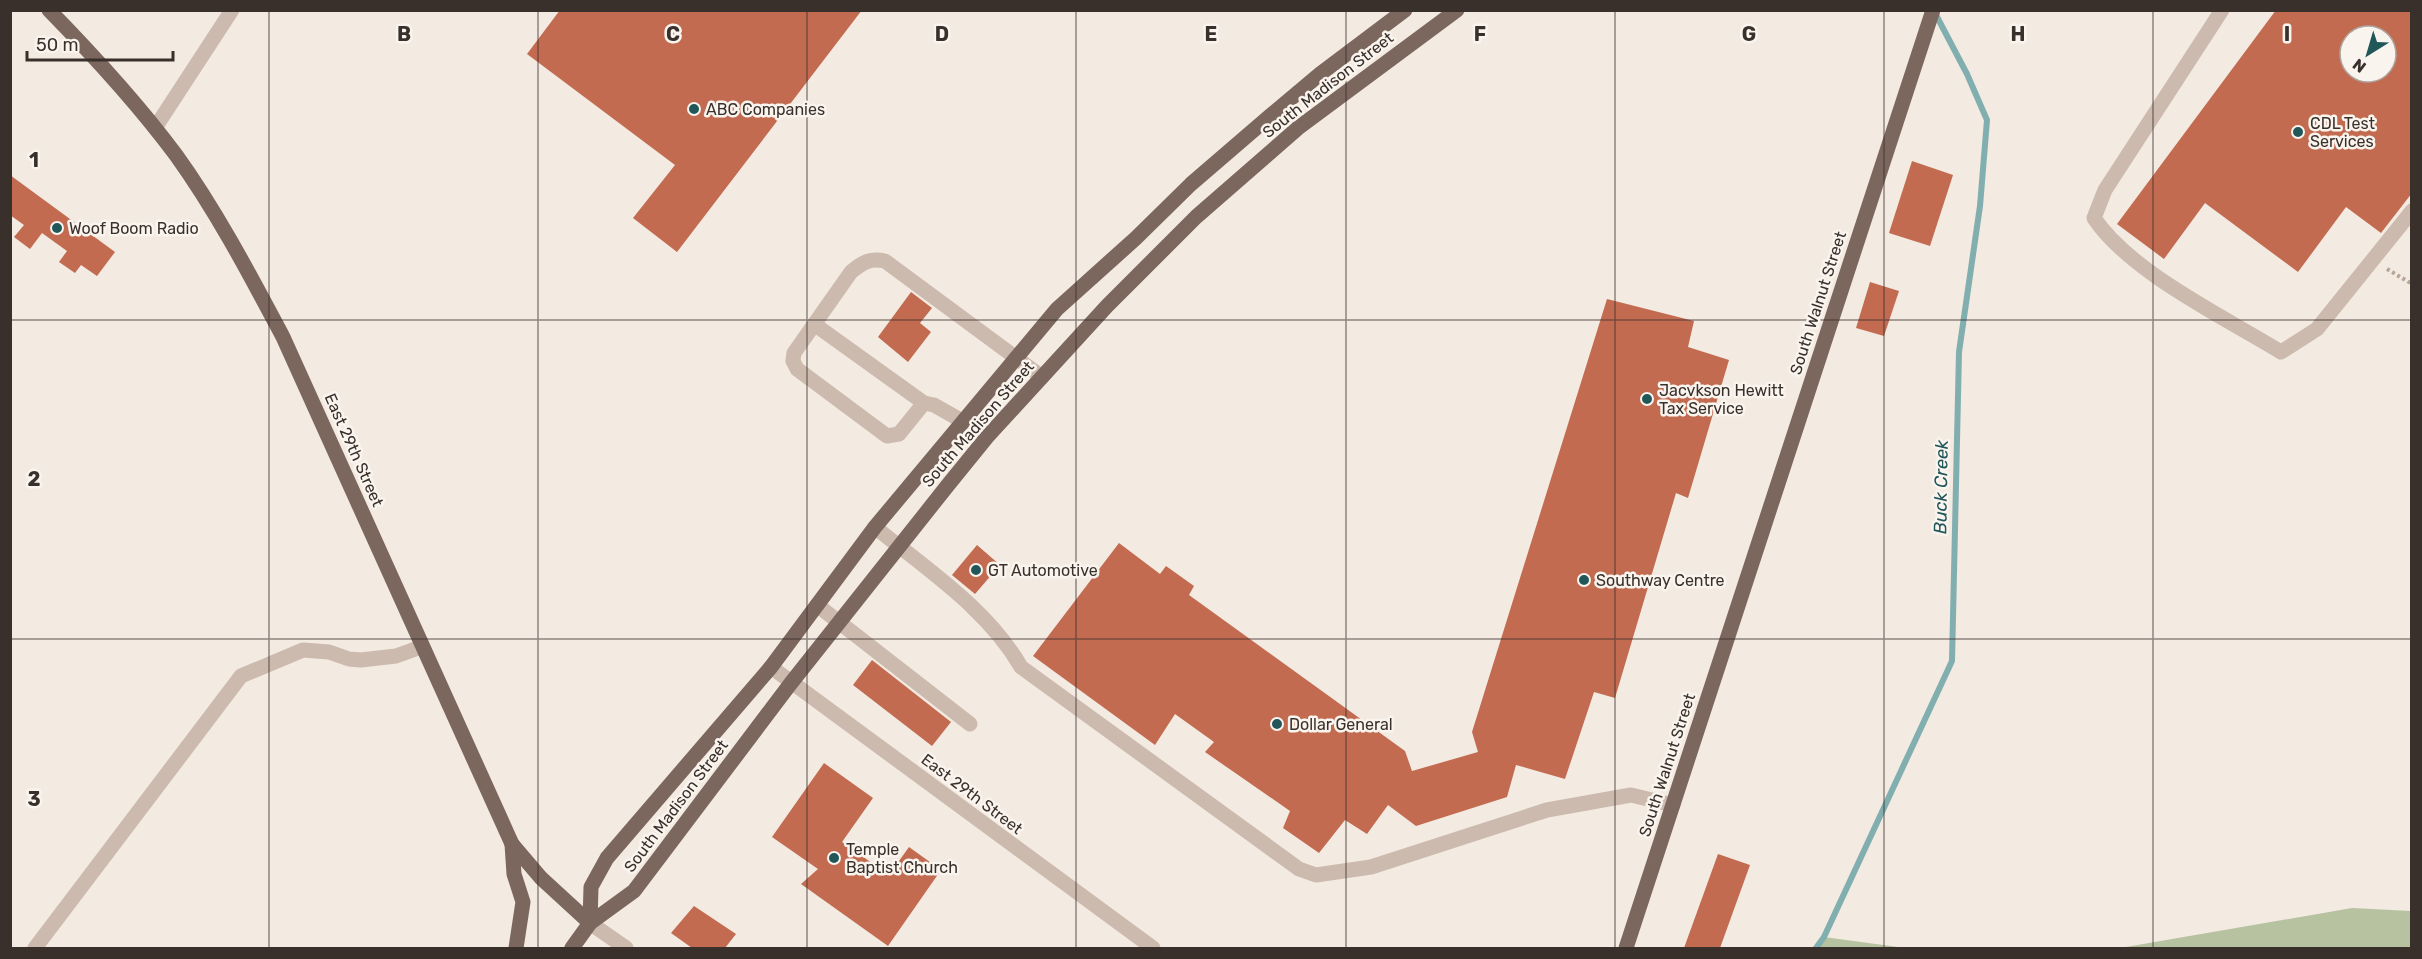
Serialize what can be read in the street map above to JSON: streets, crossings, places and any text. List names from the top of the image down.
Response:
{
  "streets": {
    "main road": ["South Madison Street", "South Walnut Street", "East 29th Street"]
  },
  "crossings": [
    ["South Madison Street", "East 29th Street"]
  ],
  "water": ["Buck Creek"],
  "places": [
    "ABC Companies",
    "CDL Test Services",
    "Woof Boom Radio",
    "Jacvkson Hewitt Tax Service",
    "GT Automotive",
    "Southway Centre",
    "Dollar General",
    "Temple Baptist Church"
  ],
  "scale_bar": "50 m",
  "north": "bottom left",
  "grid": {
    "columns": [
      "B",
      "C",
      "D",
      "E",
      "F",
      "G",
      "H",
      "I"
    ],
    "rows": ["1", "2", "3"]
  }
}
